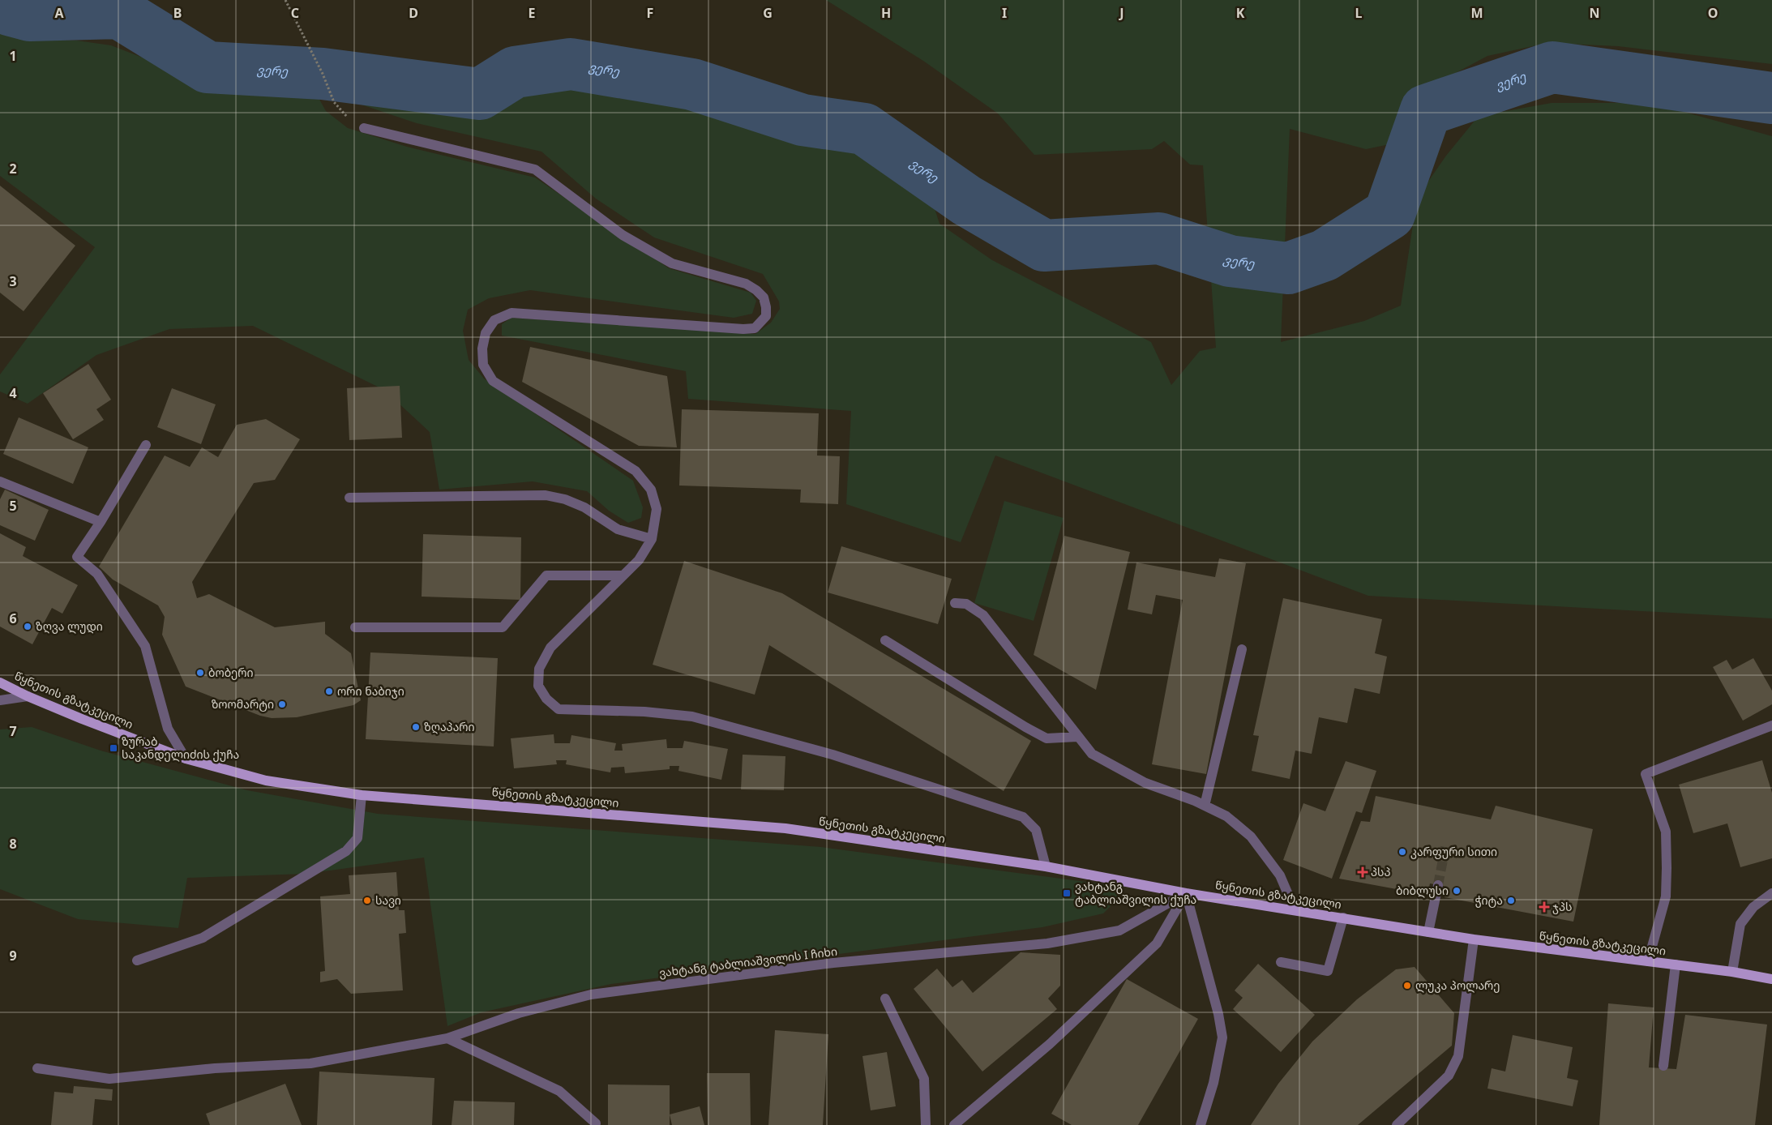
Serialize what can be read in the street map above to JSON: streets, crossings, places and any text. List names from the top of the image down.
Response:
{
  "streets": {
    "main road": ["წყნეთის გზატკეცილი"],
    "street": ["ვახტანგ ტაბლიაშვილის I ჩიხი"]
  },
  "crossings": [
    ["წყნეთის გზატკეცილი", "ვახტანგ ტაბლიაშვილის I ჩიხი"]
  ],
  "water": ["ვერე"],
  "places": {
    "other": [
      "ზღვა ლუდი",
      "ბობერი",
      "ორი ნაბიჯი",
      "ზოომარტი",
      "ზღაპარი",
      "კარფური სითი",
      "ბიბლუსი",
      "სავი",
      "ჭიტა",
      "ლუკა პოლარე"
    ],
    "transit": ["ზურაბ საკანდელიძის ქუჩა", "ვახტანგ ტაბლიაშვილის ქუჩა"],
    "health": ["პსპ", "ჯპს"]
  },
  "grid": {
    "columns": [
      "A",
      "B",
      "C",
      "D",
      "E",
      "F",
      "G",
      "H",
      "I",
      "J",
      "K",
      "L",
      "M",
      "N",
      "O"
    ],
    "rows": [
      "1",
      "2",
      "3",
      "4",
      "5",
      "6",
      "7",
      "8",
      "9"
    ]
  }
}
